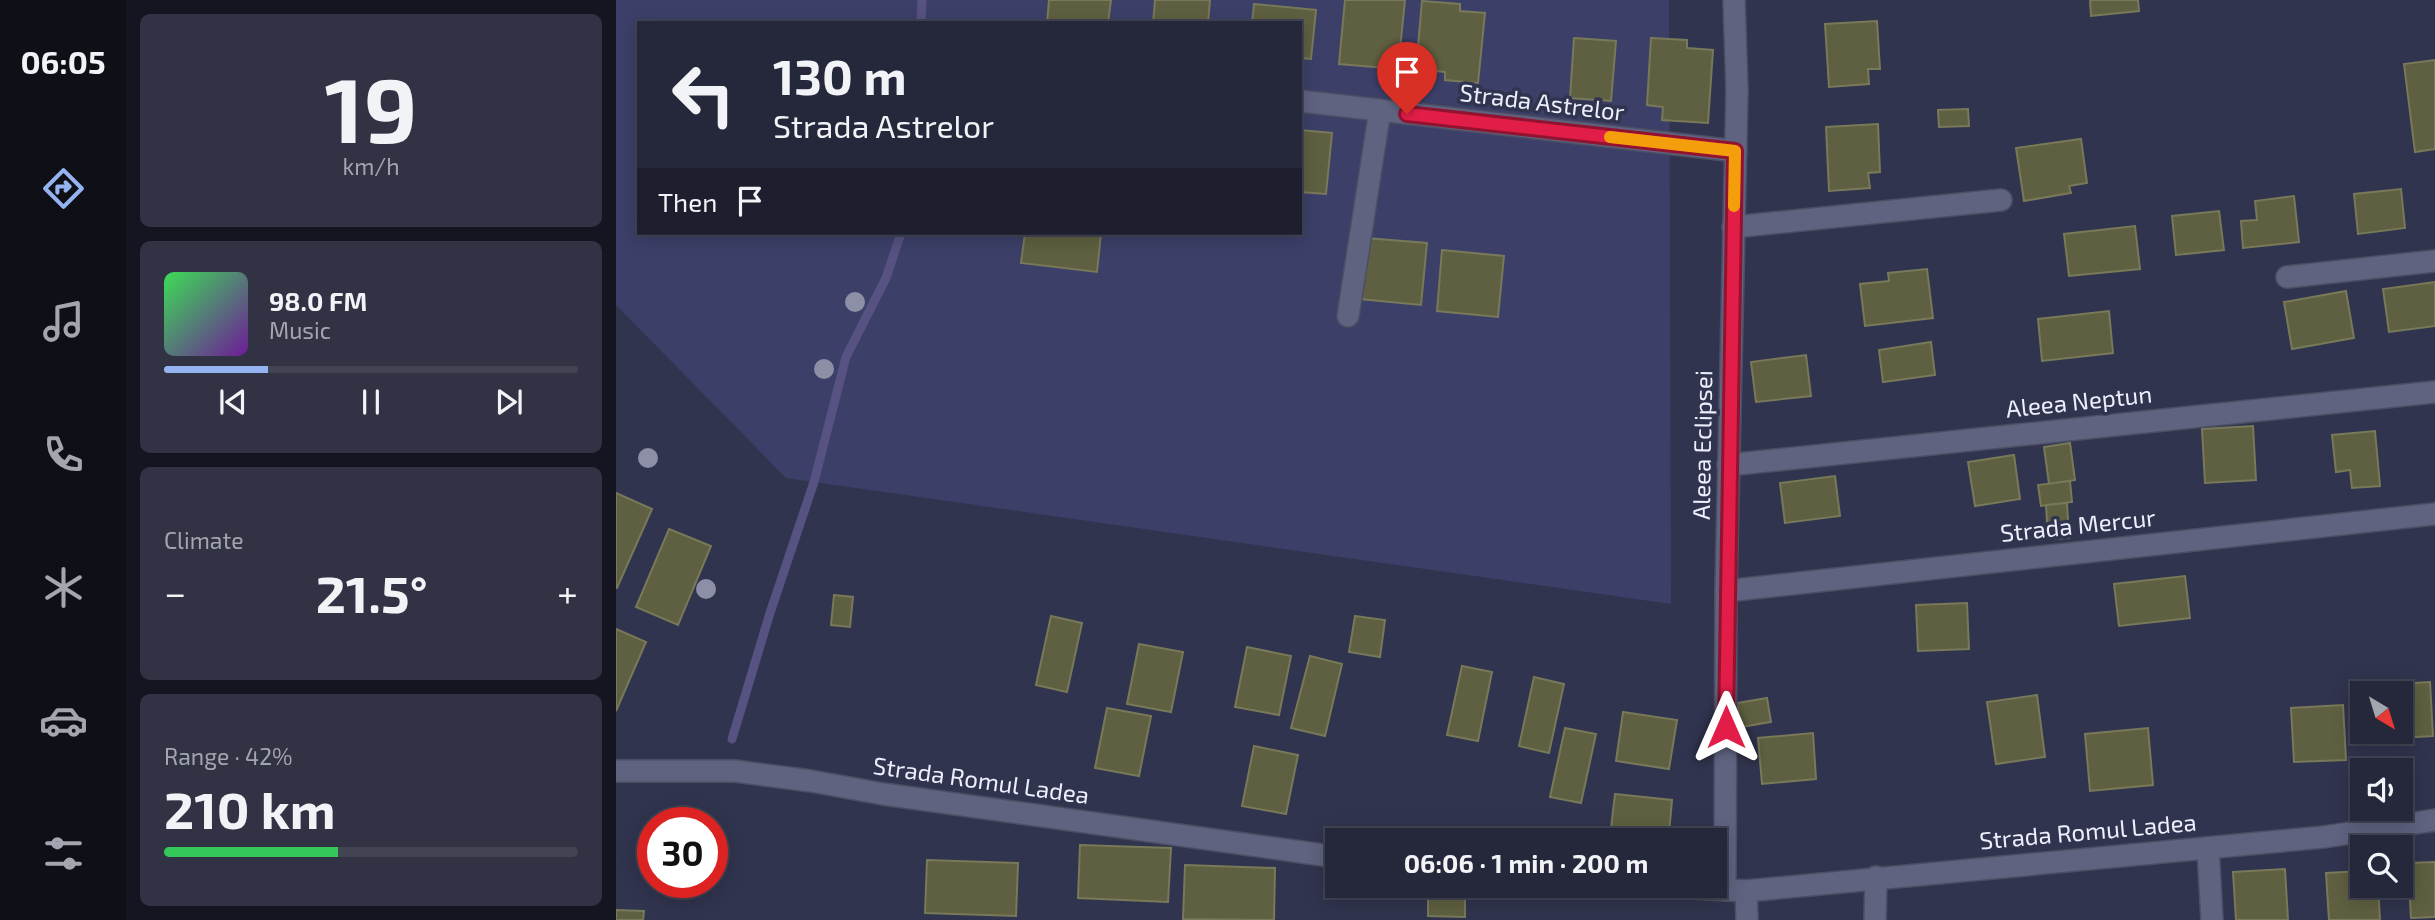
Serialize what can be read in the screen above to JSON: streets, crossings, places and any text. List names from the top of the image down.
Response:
{
  "streets": {
    "street": [
      "Strada Astrelor",
      "Aleea Neptun",
      "Aleea Eclipsei",
      "Strada Mercur",
      "Strada Romul Ladea"
    ]
  },
  "crossings": [
    ["Strada Astrelor", "Aleea Eclipsei"],
    ["Aleea Neptun", "Aleea Eclipsei"],
    ["Aleea Eclipsei", "Strada Mercur"],
    ["Aleea Eclipsei", "Strada Romul Ladea"]
  ],
  "north": "bottom right",
  "page": {
    "tabs": "06:05",
    "tile": [
      ["19", "km/h"],
      "Climate",
      ["Range · 42%", "210 km"]
    ],
    "turn": ["130 m", "Strada Astrelor"],
    "then": "Then",
    "song": ["98.0 FM", "Music"],
    "heat": ["−", "21.5°", "+"],
    "limit": "30",
    "trip": "06:06 · 1 min · 200 m"
  }
}
